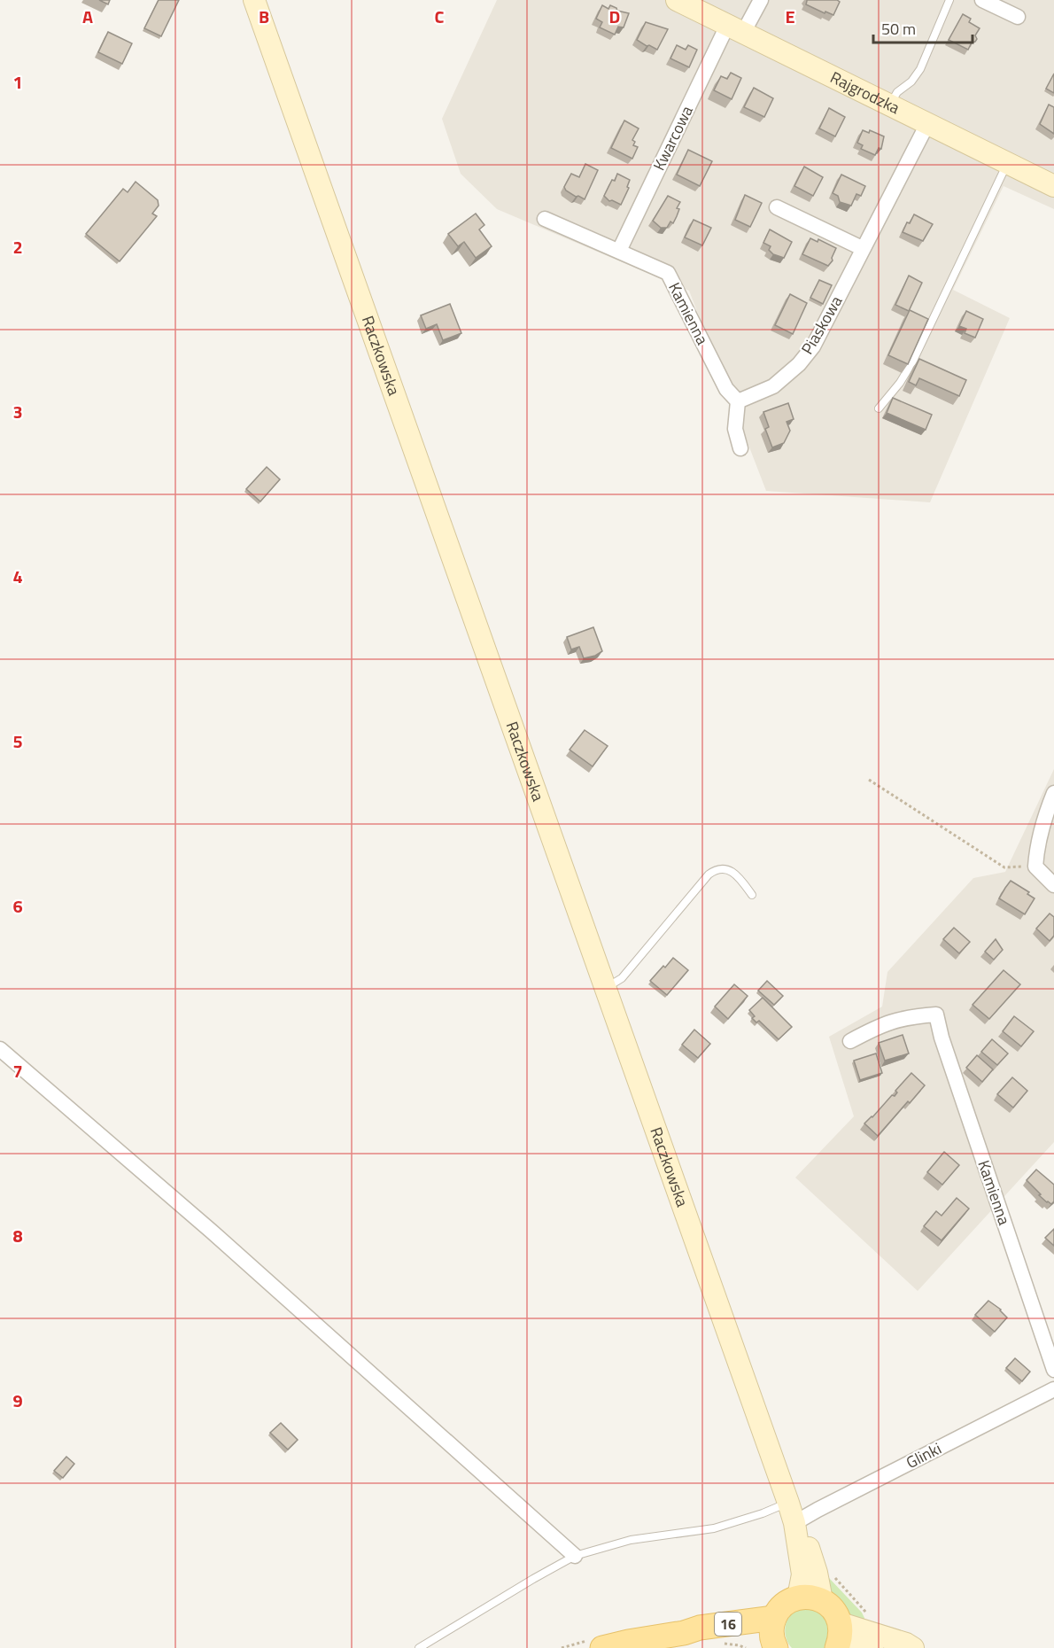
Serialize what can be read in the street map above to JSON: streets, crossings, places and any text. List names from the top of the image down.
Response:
{
  "streets": {
    "main road": ["16"],
    "street": [
      "Rajgrodzka",
      "Kwarcowa",
      "Kamienna",
      "Piaskowa",
      "Raczkowska",
      "Glinki"
    ]
  },
  "crossings": [
    ["Rajgrodzka", "Kwarcowa"],
    ["Rajgrodzka", "Piaskowa"],
    ["Kwarcowa", "Kamienna"],
    ["Kamienna", "Piaskowa"],
    ["Raczkowska", "Glinki"]
  ],
  "scale_bar": "50 m",
  "grid": {
    "columns": [
      "A",
      "B",
      "C",
      "D",
      "E"
    ],
    "rows": [
      "1",
      "2",
      "3",
      "4",
      "5",
      "6",
      "7",
      "8",
      "9"
    ]
  }
}
